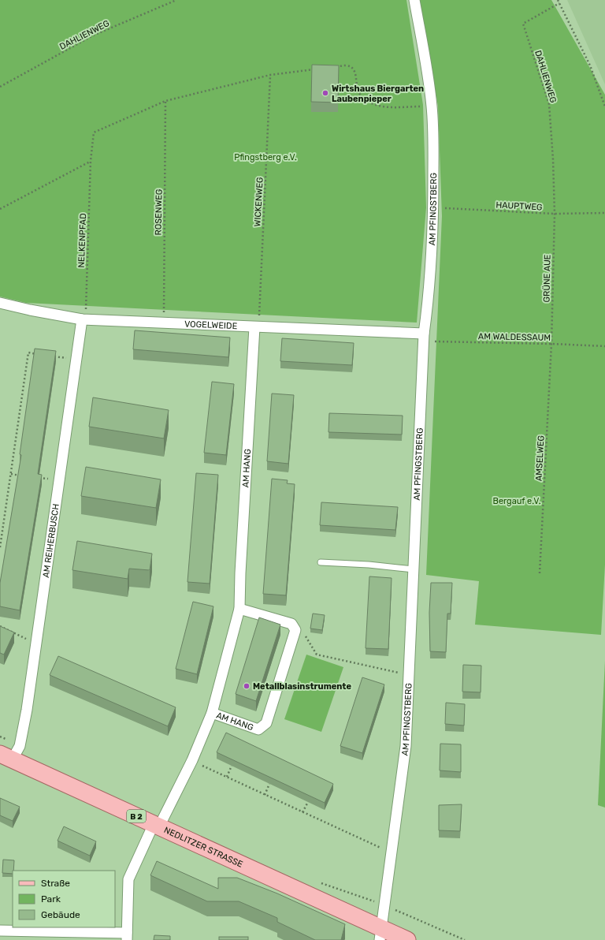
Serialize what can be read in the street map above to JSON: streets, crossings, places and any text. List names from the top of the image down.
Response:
{
  "streets": {
    "main road": ["B 2", "NEDLITZER STRASSE"],
    "street": [
      "AM PFINGSTBERG",
      "VOGELWEIDE",
      "AM HANG",
      "AM REIHERBUSCH"
    ],
    "path": [
      "DAHLIENWEG",
      "WICKENWEG",
      "HAUPTWEG",
      "ROSENWEG",
      "NELKENPFAD",
      "GRÜNE AUE",
      "AM WALDESSAUM",
      "AMSELWEG"
    ]
  },
  "crossings": [
    ["DAHLIENWEG", "HAUPTWEG"],
    ["DAHLIENWEG", "GRÜNE AUE"],
    ["WICKENWEG", "VOGELWEIDE"],
    ["WICKENWEG", "AM HANG"],
    ["HAUPTWEG", "AM PFINGSTBERG"],
    ["HAUPTWEG", "GRÜNE AUE"],
    ["AM PFINGSTBERG", "VOGELWEIDE"],
    ["AM PFINGSTBERG", "AM WALDESSAUM"],
    ["AM PFINGSTBERG", "NEDLITZER STRASSE"],
    ["ROSENWEG", "NELKENPFAD"],
    ["ROSENWEG", "VOGELWEIDE"],
    ["NELKENPFAD", "VOGELWEIDE"],
    ["NELKENPFAD", "AM REIHERBUSCH"],
    ["GRÜNE AUE", "AM WALDESSAUM"],
    ["GRÜNE AUE", "AMSELWEG"],
    ["VOGELWEIDE", "AM WALDESSAUM"],
    ["VOGELWEIDE", "AM HANG"],
    ["VOGELWEIDE", "AM REIHERBUSCH"],
    ["AM WALDESSAUM", "AMSELWEG"],
    ["AM HANG", "NEDLITZER STRASSE"],
    ["AM REIHERBUSCH", "NEDLITZER STRASSE"]
  ],
  "parks": ["Pfingstberg e.V.", "Bergauf e.V."],
  "places": ["Wirtshaus Biergarten Laubenpieper", "Metallblasinstrumente"],
  "legend": ["Straße", "Park", "Gebäude"]
}
